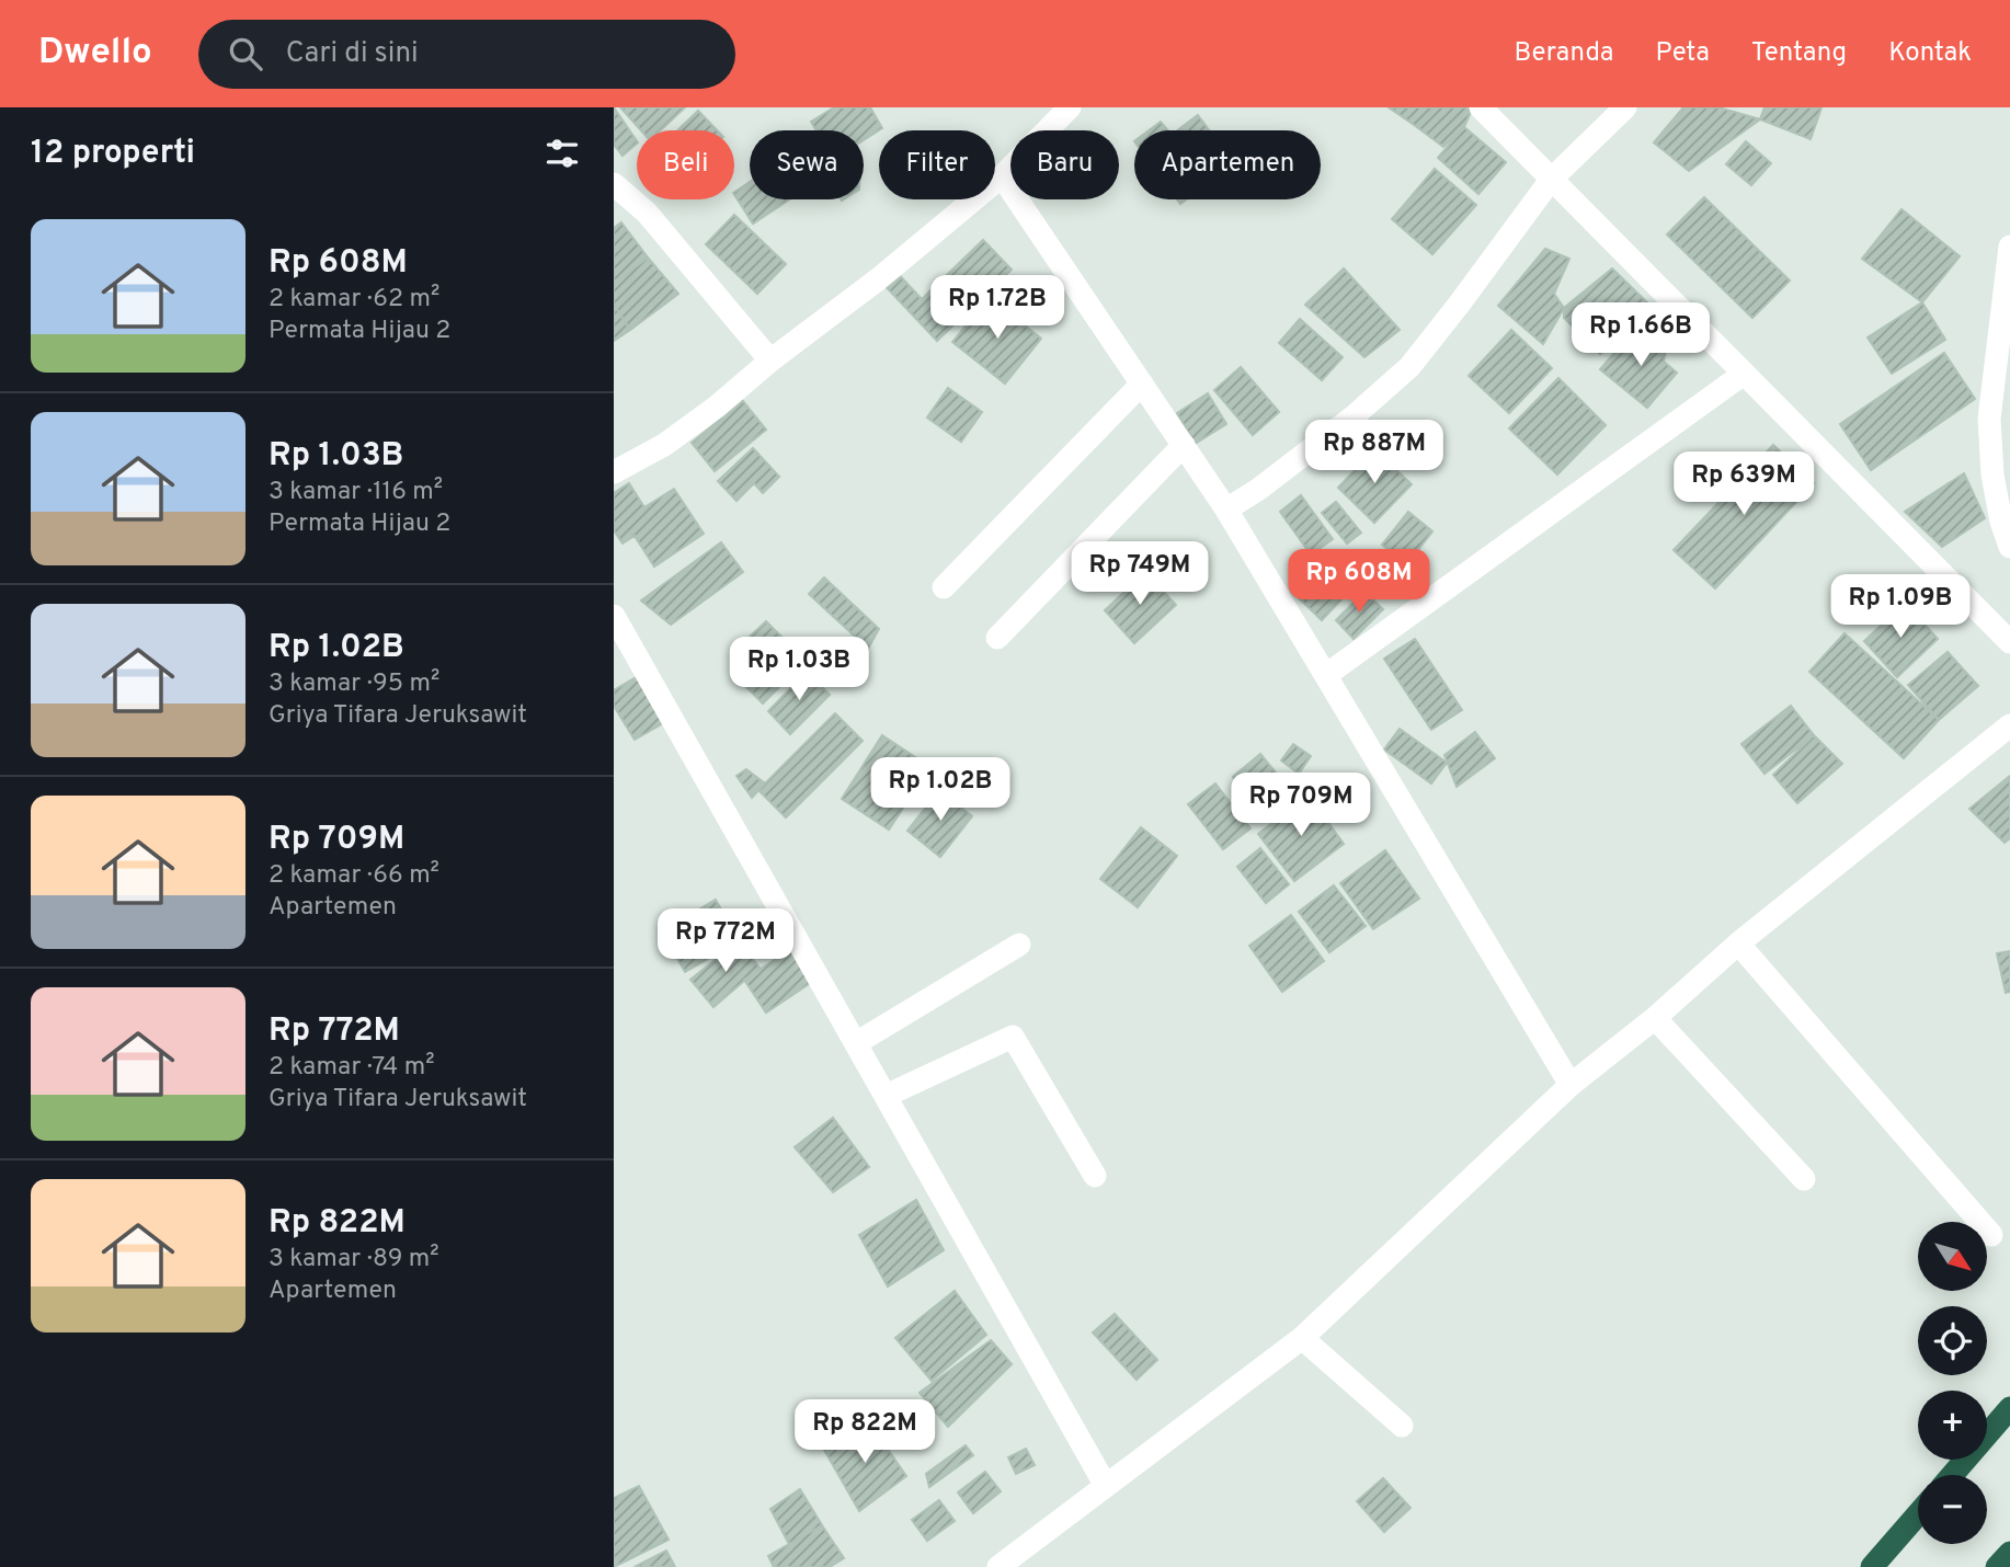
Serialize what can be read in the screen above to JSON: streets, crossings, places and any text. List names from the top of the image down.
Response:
{
  "north": "bottom right",
  "page": {
    "header": "Dwello",
    "search": "Cari di sini",
    "nav": [
      "Beranda",
      "Peta",
      "Tentang",
      "Kontak"
    ],
    "heading": "12 properti",
    "chip": [
      "Beli",
      "Sewa",
      "Filter",
      "Baru",
      "Apartemen"
    ],
    "list": [
      {
        "name": "Rp 608M",
        "note": "2 kamar · 62 m² · Permata Hijau 2"
      },
      {
        "name": "Rp 1.03B",
        "note": "3 kamar · 116 m² · Permata Hijau 2"
      },
      {
        "name": "Rp 1.02B",
        "note": "3 kamar · 95 m² · Griya Tifara Jeruksawit"
      },
      {
        "name": "Rp 709M",
        "note": "2 kamar · 66 m² · Apartemen"
      },
      {
        "name": "Rp 772M",
        "note": "2 kamar · 74 m² · Griya Tifara Jeruksawit"
      },
      {
        "name": "Rp 822M",
        "note": "3 kamar · 89 m² · Apartemen"
      }
    ],
    "price": [
      "Rp 1.72B",
      "Rp 1.66B",
      "Rp 887M",
      "Rp 639M",
      "Rp 749M",
      "Rp 608M",
      "Rp 1.09B",
      "Rp 1.03B",
      "Rp 1.02B",
      "Rp 709M",
      "Rp 772M",
      "Rp 822M"
    ],
    "map_buttons": ["+", "−"]
  }
}
